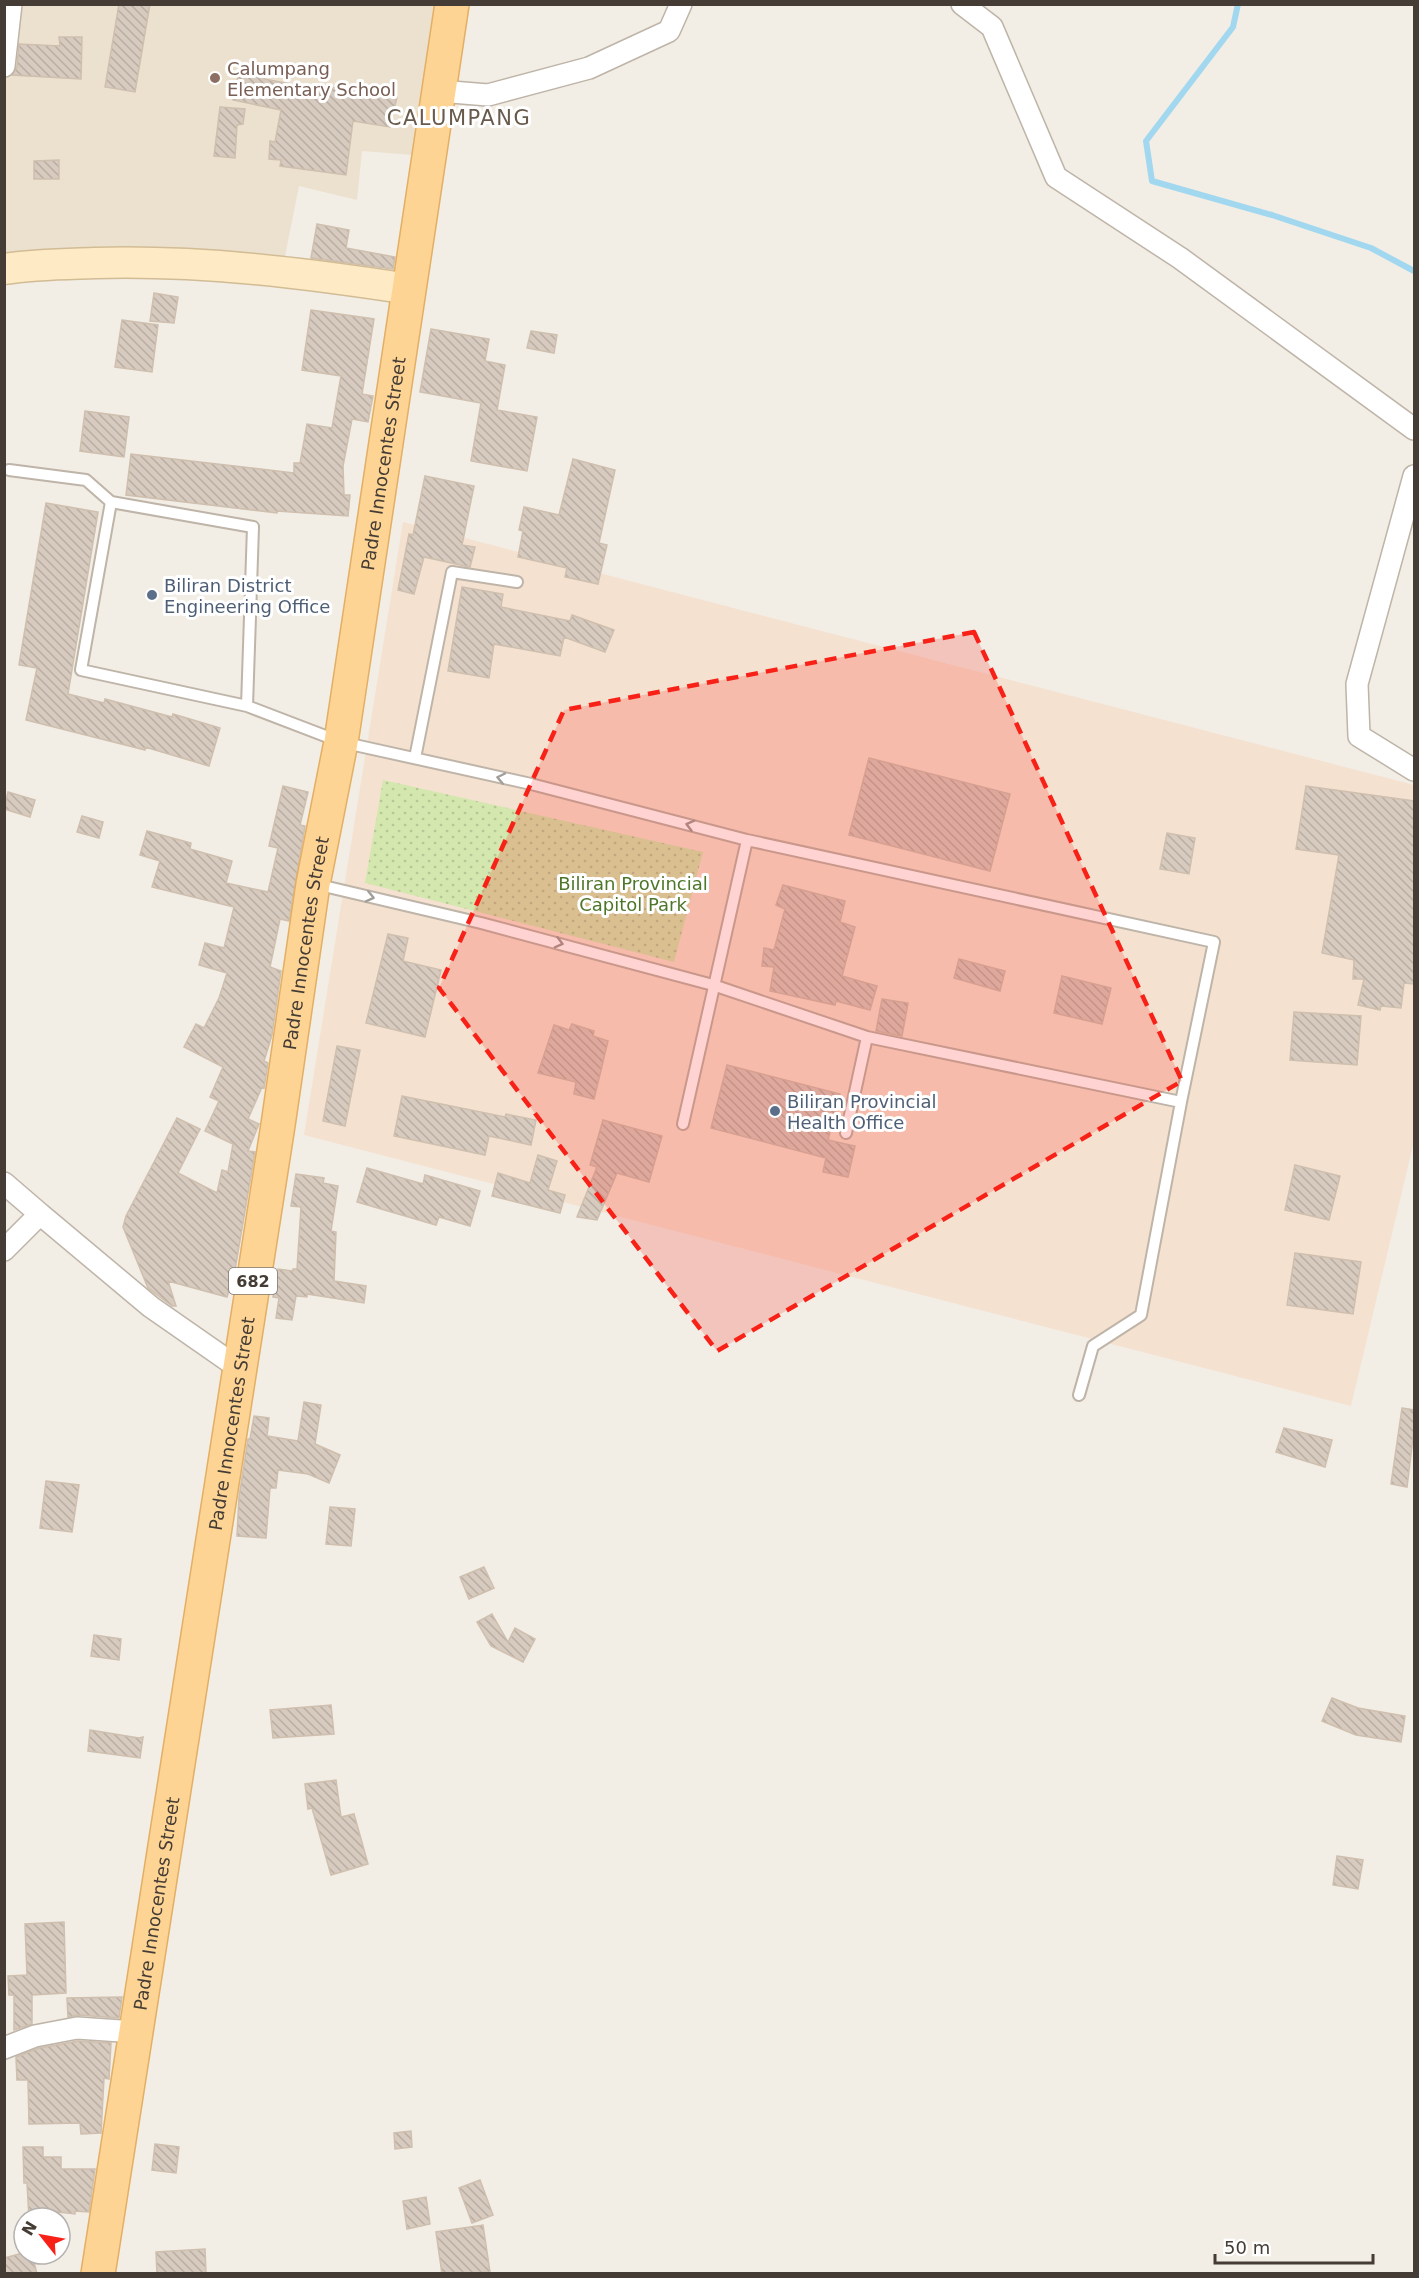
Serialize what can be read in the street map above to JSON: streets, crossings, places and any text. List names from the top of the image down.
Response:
{
  "streets": {
    "main road": ["Padre Innocentes Street", "682"]
  },
  "crossings": [
    ["Padre Innocentes Street", "682"]
  ],
  "districts": ["CALUMPANG"],
  "parks": ["Biliran Provincial Capitol Park"],
  "places": ["Calumpang Elementary School", "Biliran District Engineering Office", "Biliran Provincial Health Office"],
  "scale_bar": "50 m",
  "north": "top left"
}
